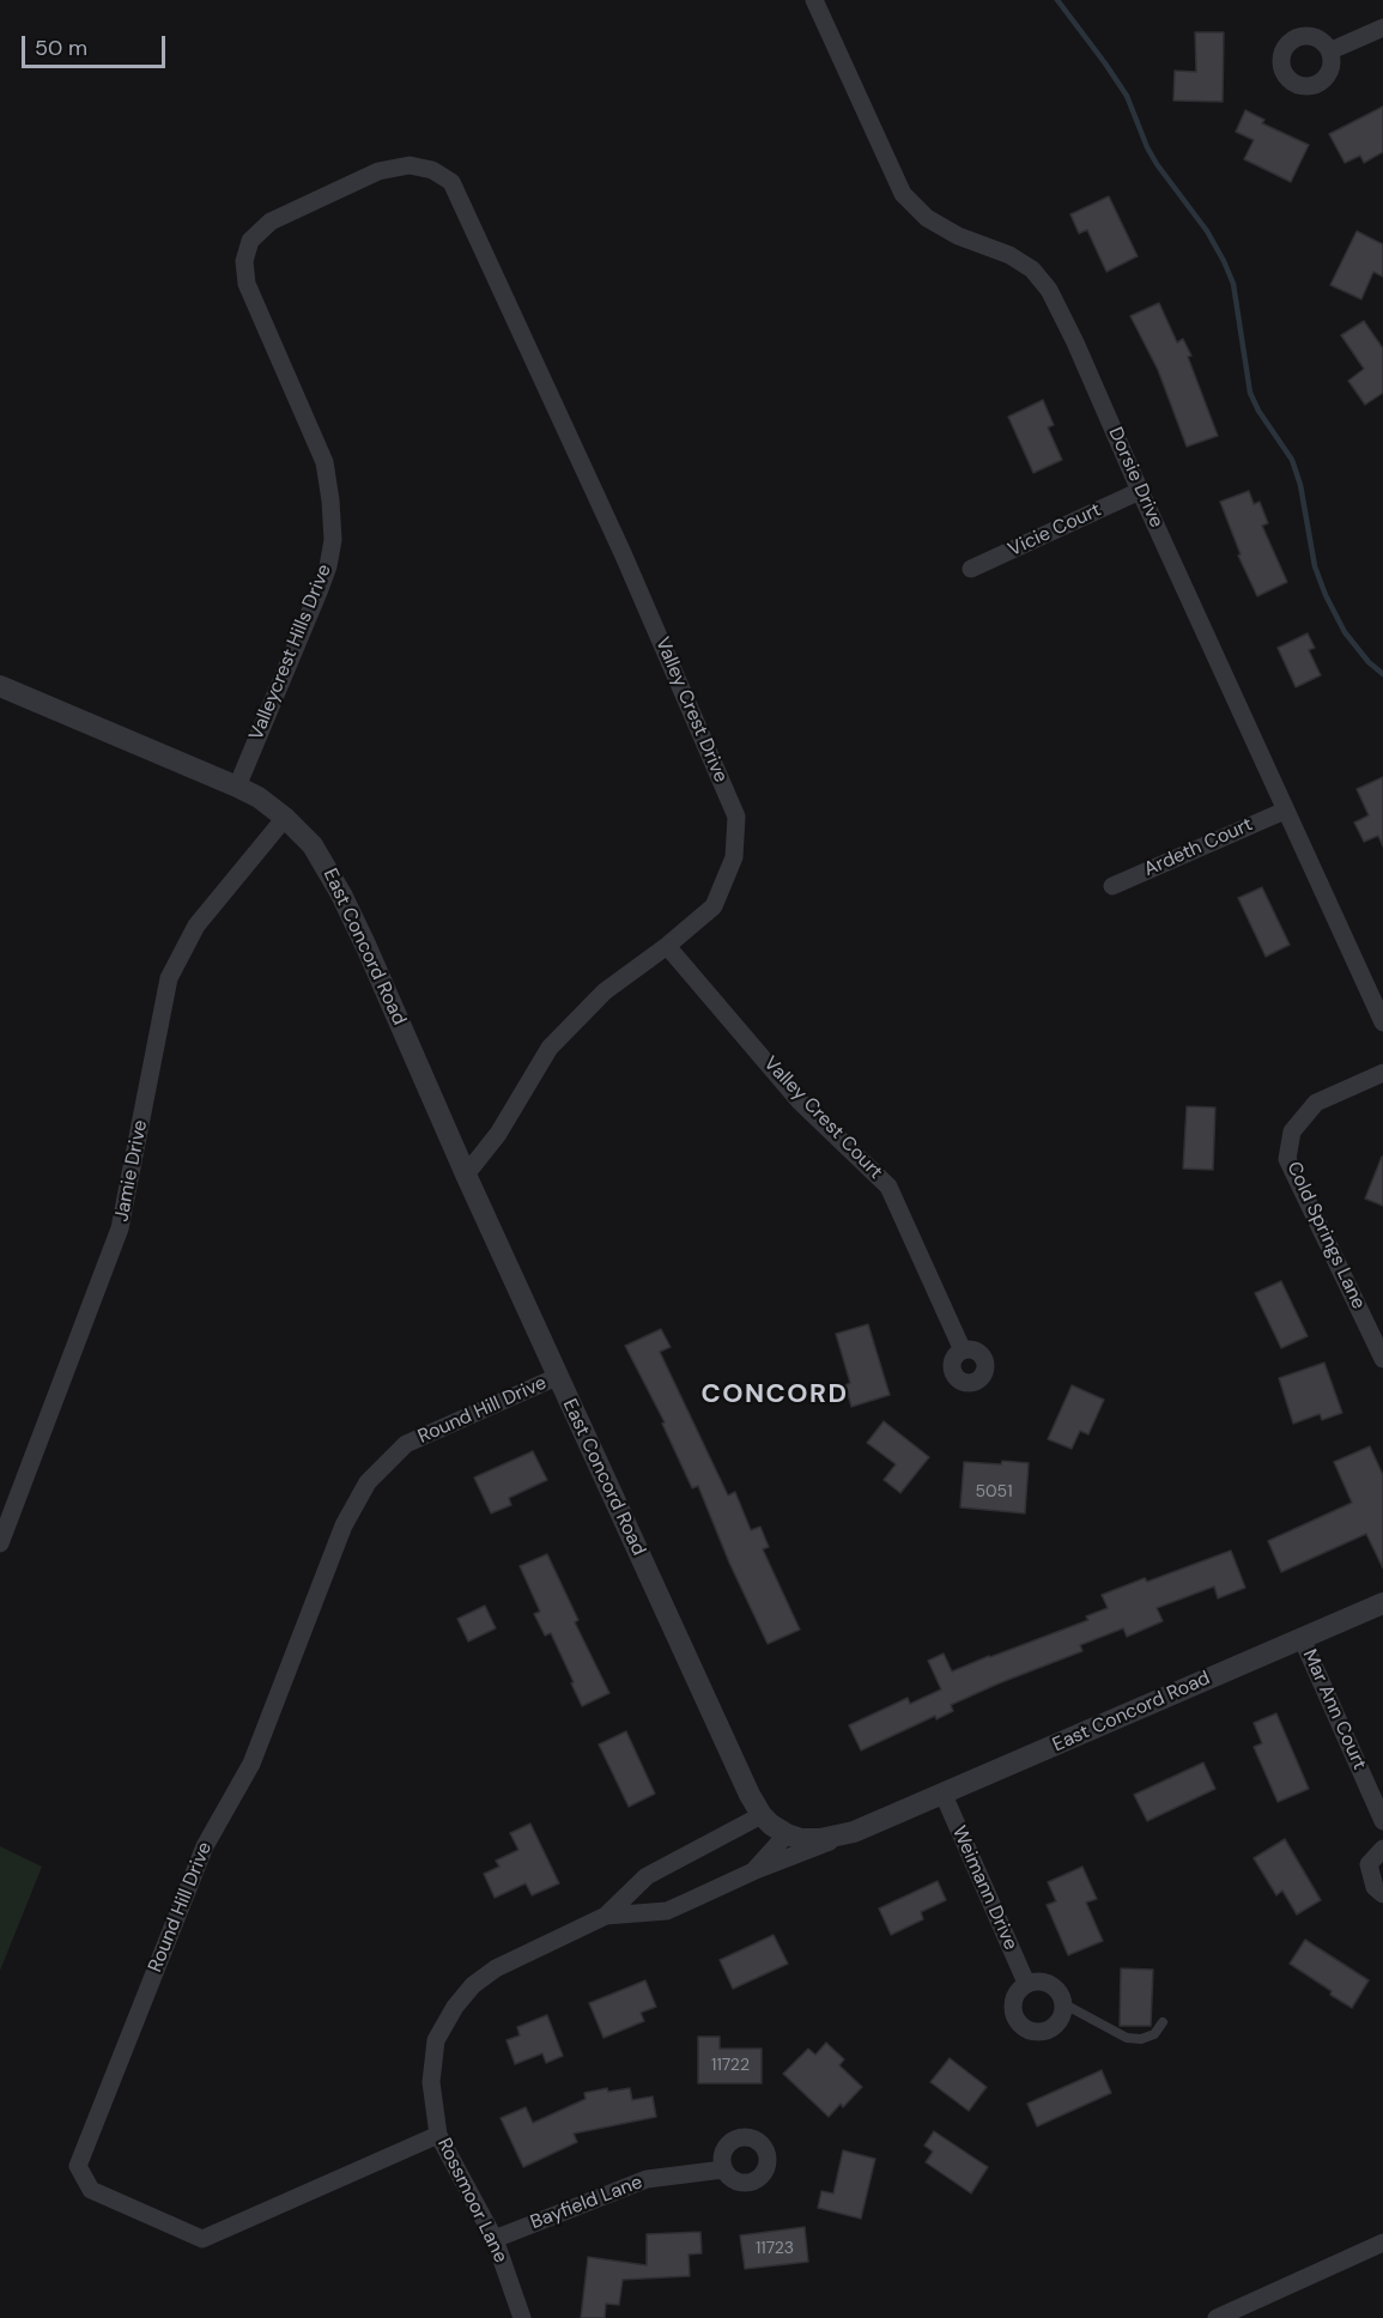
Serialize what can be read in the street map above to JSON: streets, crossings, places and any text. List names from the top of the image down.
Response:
{
  "streets": {
    "street": [
      "Dorsie Drive",
      "Vicie Court",
      "Valleycrest Hills Drive",
      "Valley Crest Drive",
      "Ardeth Court",
      "East Concord Road",
      "Valley Crest Court",
      "Jamie Drive",
      "Cold Springs Lane",
      "Round Hill Drive",
      "Mar Ann Court",
      "Weimann Drive",
      "Rossmoor Lane",
      "Bayfield Lane"
    ]
  },
  "crossings": [
    ["Dorsie Drive", "Vicie Court"],
    ["Dorsie Drive", "Ardeth Court"],
    ["Valleycrest Hills Drive", "Valley Crest Drive"],
    ["Valleycrest Hills Drive", "East Concord Road"],
    ["Valley Crest Drive", "East Concord Road"],
    ["Valley Crest Drive", "Valley Crest Court"],
    ["East Concord Road", "Jamie Drive"],
    ["East Concord Road", "Round Hill Drive"],
    ["East Concord Road", "Mar Ann Court"],
    ["East Concord Road", "Weimann Drive"],
    ["East Concord Road", "Rossmoor Lane"],
    ["Round Hill Drive", "Rossmoor Lane"],
    ["Rossmoor Lane", "Bayfield Lane"]
  ],
  "districts": ["CONCORD"],
  "house_numbers": ["5051", "11722", "11723"],
  "scale_bar": "50 m"
}
